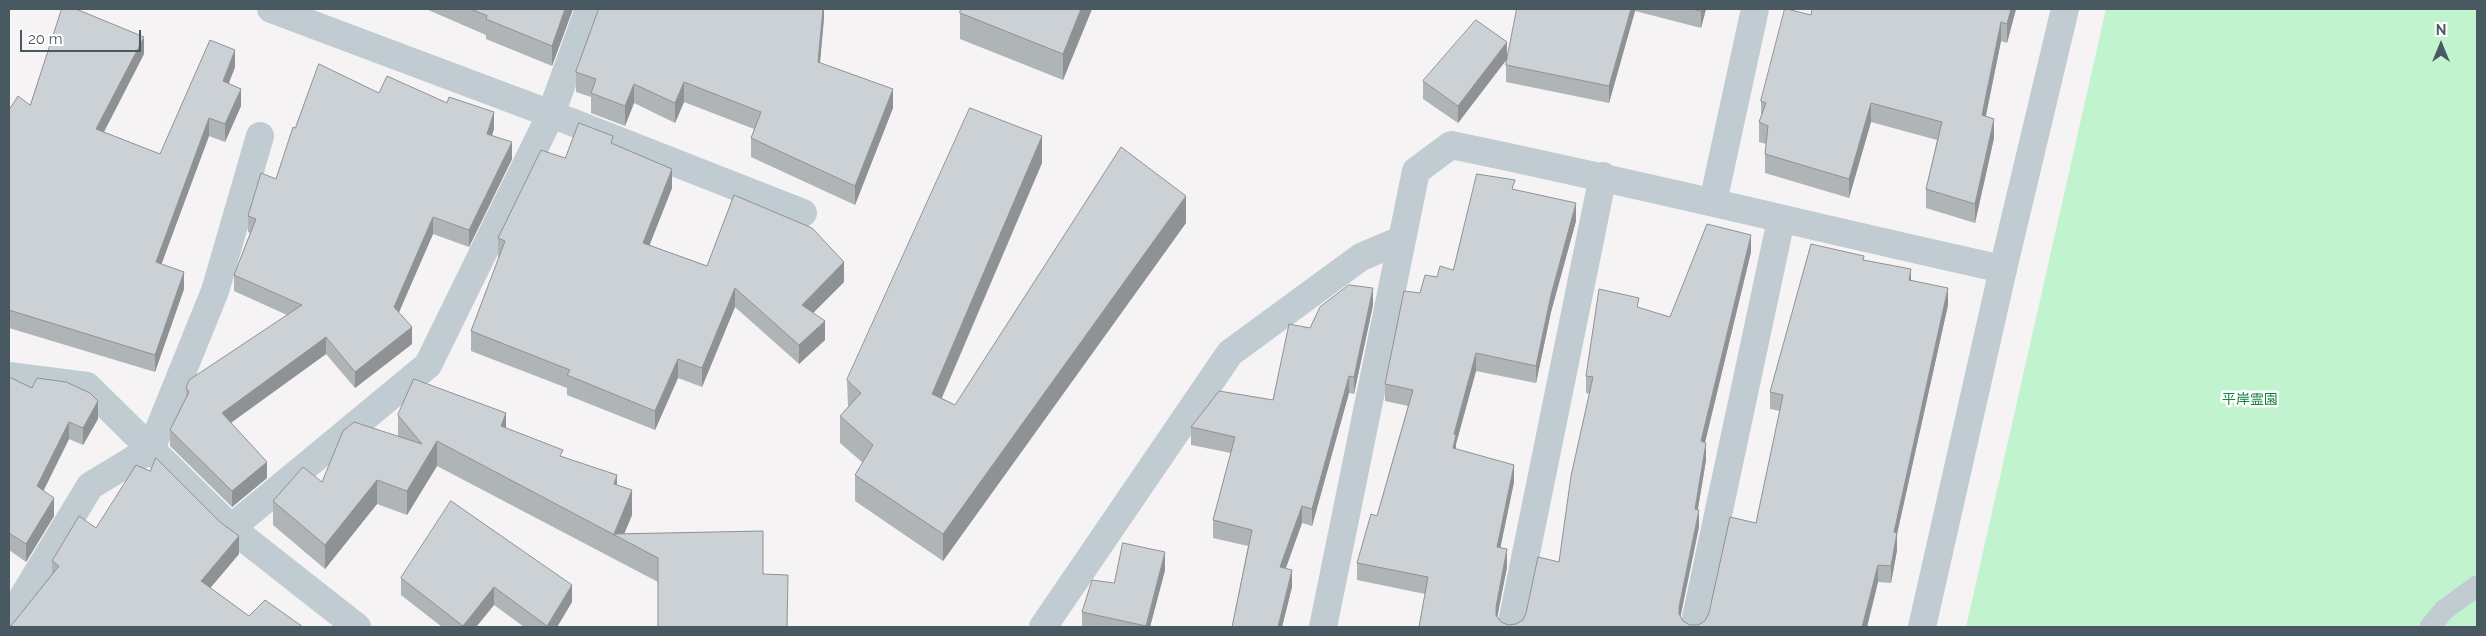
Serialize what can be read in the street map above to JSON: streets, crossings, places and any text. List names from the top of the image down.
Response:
{
  "parks": ["平岸霊園"],
  "scale_bar": "20 m",
  "north": "top"
}
